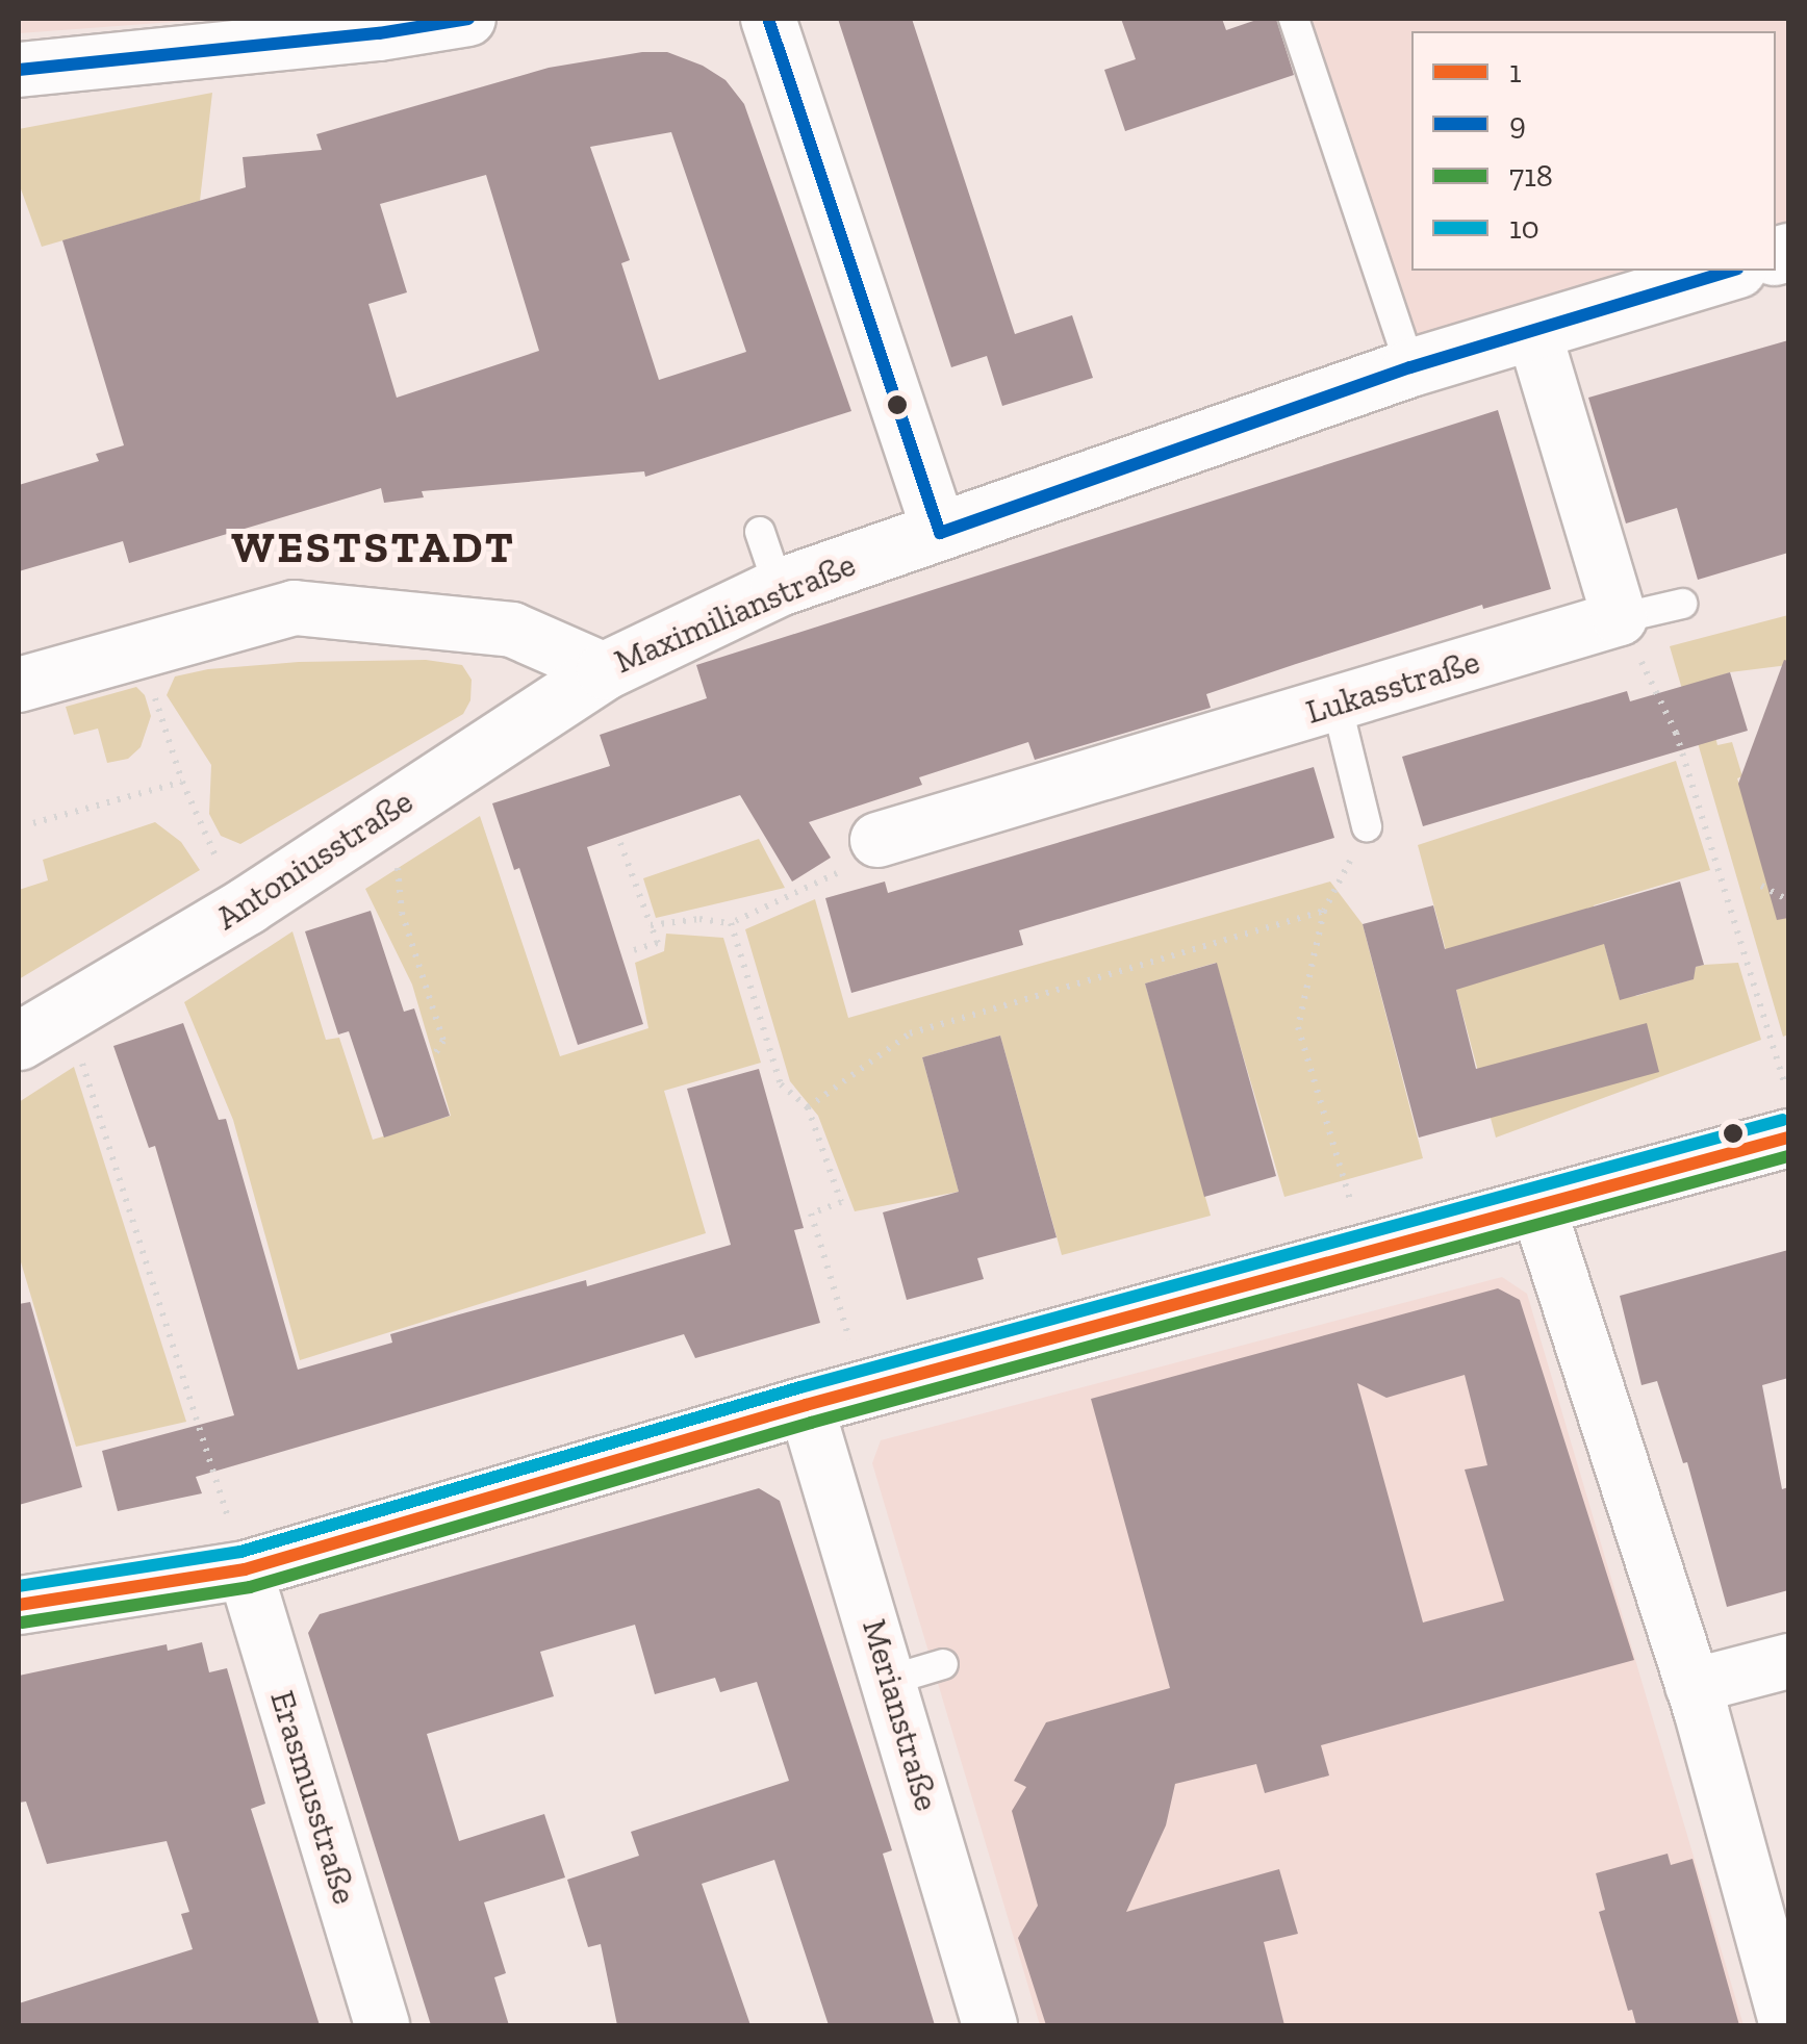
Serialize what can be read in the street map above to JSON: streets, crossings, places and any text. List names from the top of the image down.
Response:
{
  "streets": {
    "street": [
      "Maximilianstraße",
      "Lukasstraße",
      "Antoniusstraße",
      "Merianstraße",
      "Erasmusstraße"
    ]
  },
  "crossings": [
    ["Maximilianstraße", "Antoniusstraße"]
  ],
  "districts": ["WESTSTADT"],
  "lines": [
    "transit line 9",
    "transit line 10",
    "transit line 1",
    "transit line 718"
  ],
  "legend": [
    "1",
    "9",
    "718",
    "10"
  ]
}
